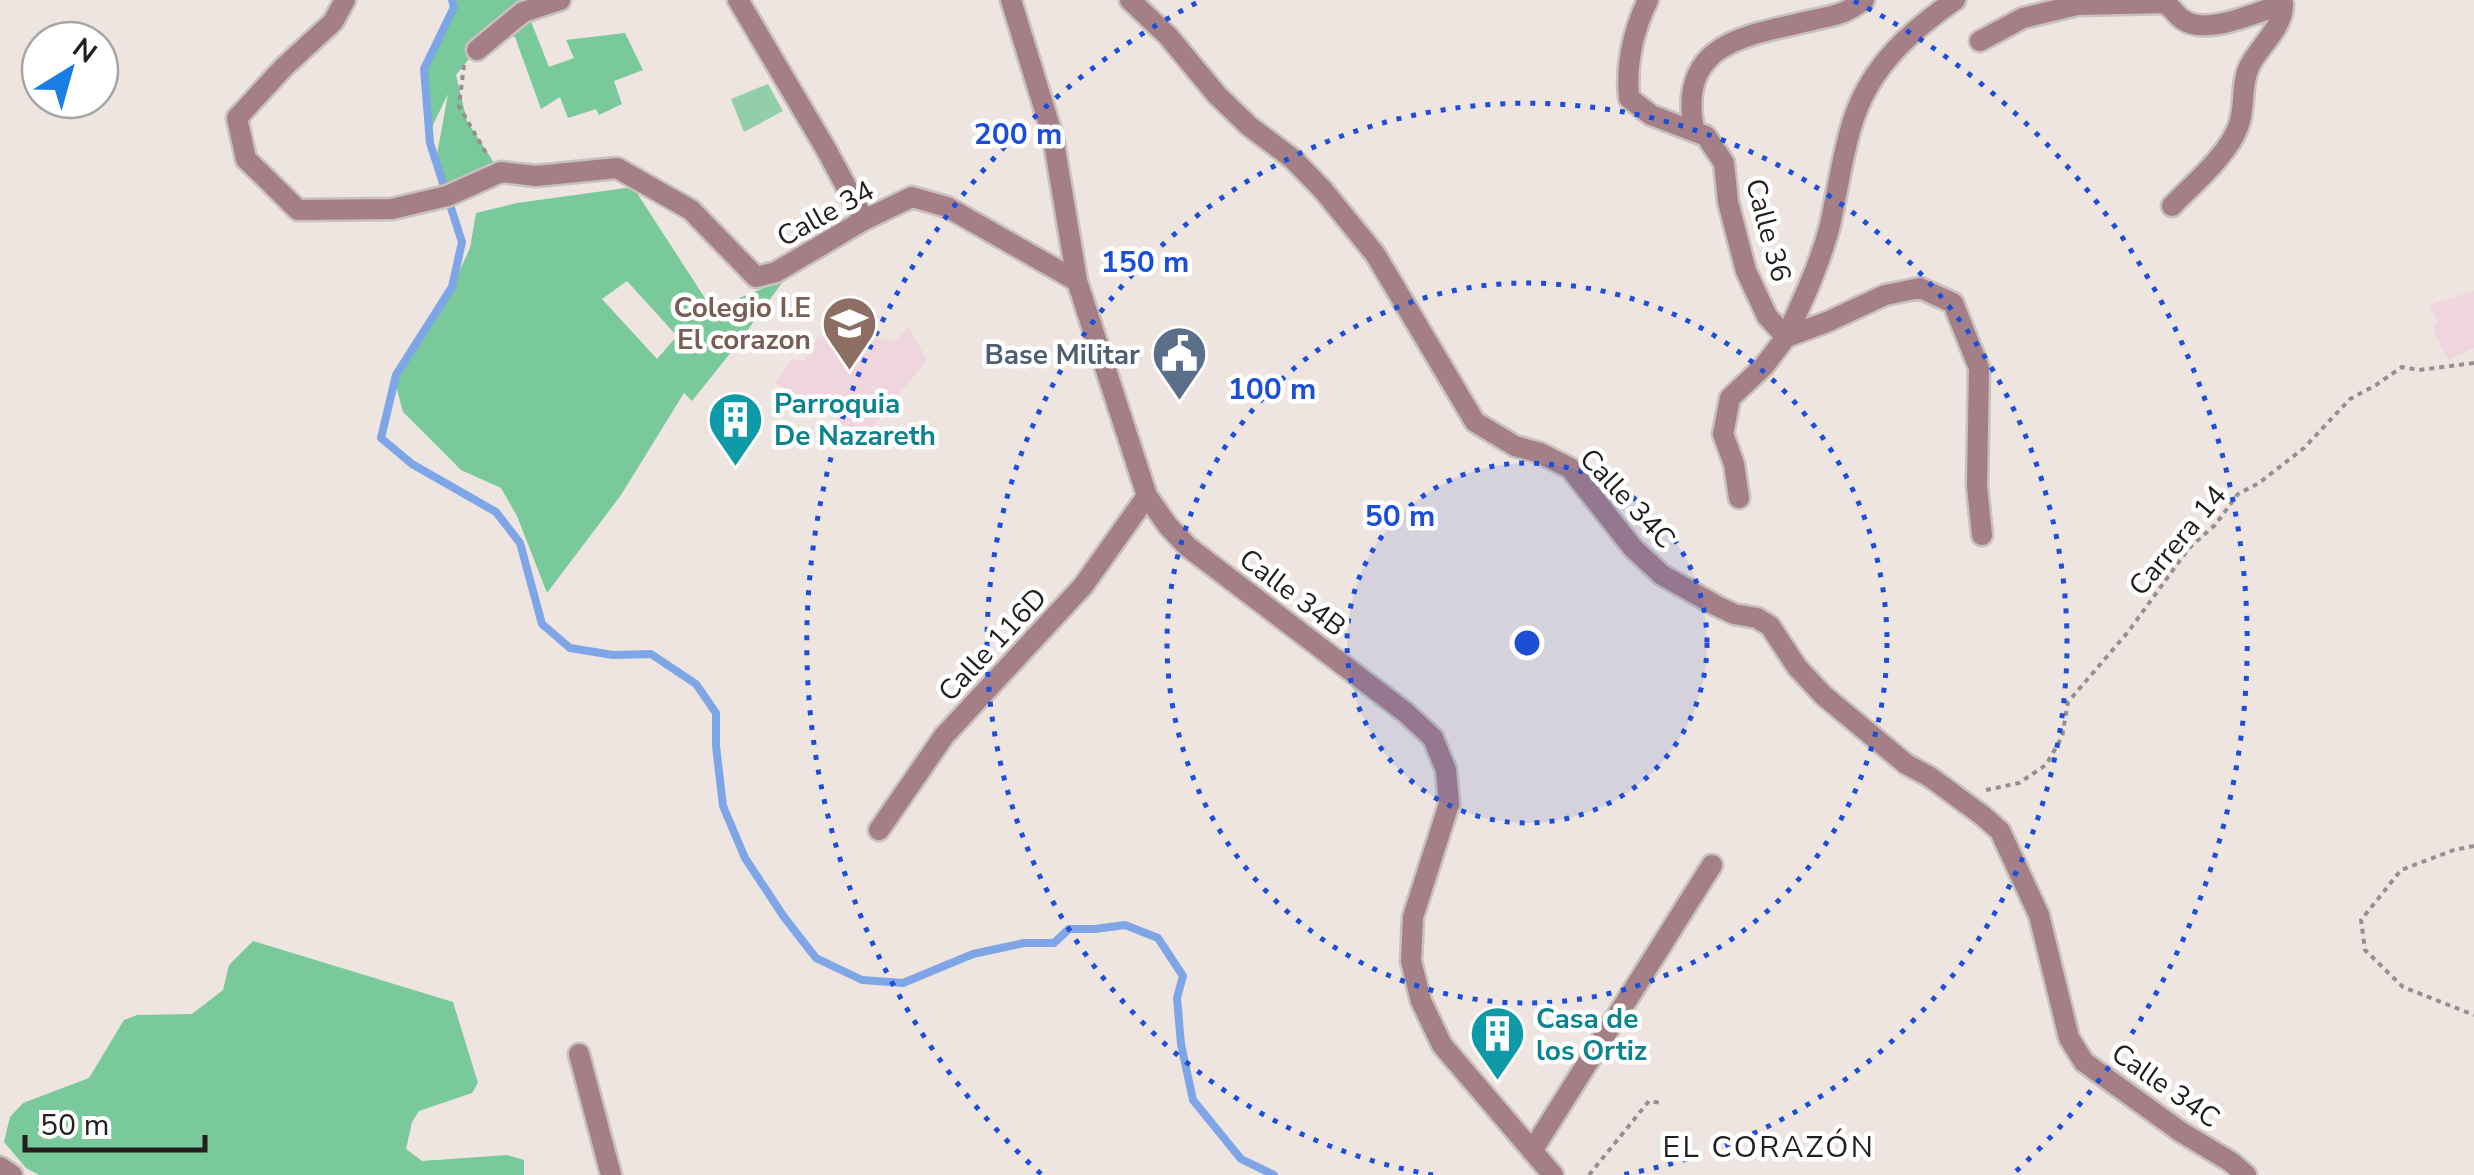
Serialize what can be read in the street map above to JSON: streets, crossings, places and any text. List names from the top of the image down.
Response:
{
  "streets": {
    "street": [
      "Calle 34",
      "Calle 36",
      "Calle 34C",
      "Calle 34B",
      "Calle 116D"
    ],
    "path": ["Carrera 14"]
  },
  "crossings": [
    ["Calle 34", "Calle 34B"],
    ["Calle 34C", "Carrera 14"],
    ["Calle 34B", "Calle 116D"]
  ],
  "districts": ["EL CORAZÓN"],
  "places": {
    "school or university": ["Colegio I.E El corazon"],
    "public building": ["Base Militar"],
    "building": ["Parroquia De Nazareth", "Casa de los Ortiz"]
  },
  "scale_bar": "50 m",
  "north": "top right",
  "rings": [
    "200 m",
    "150 m",
    "100 m",
    "50 m"
  ]
}
